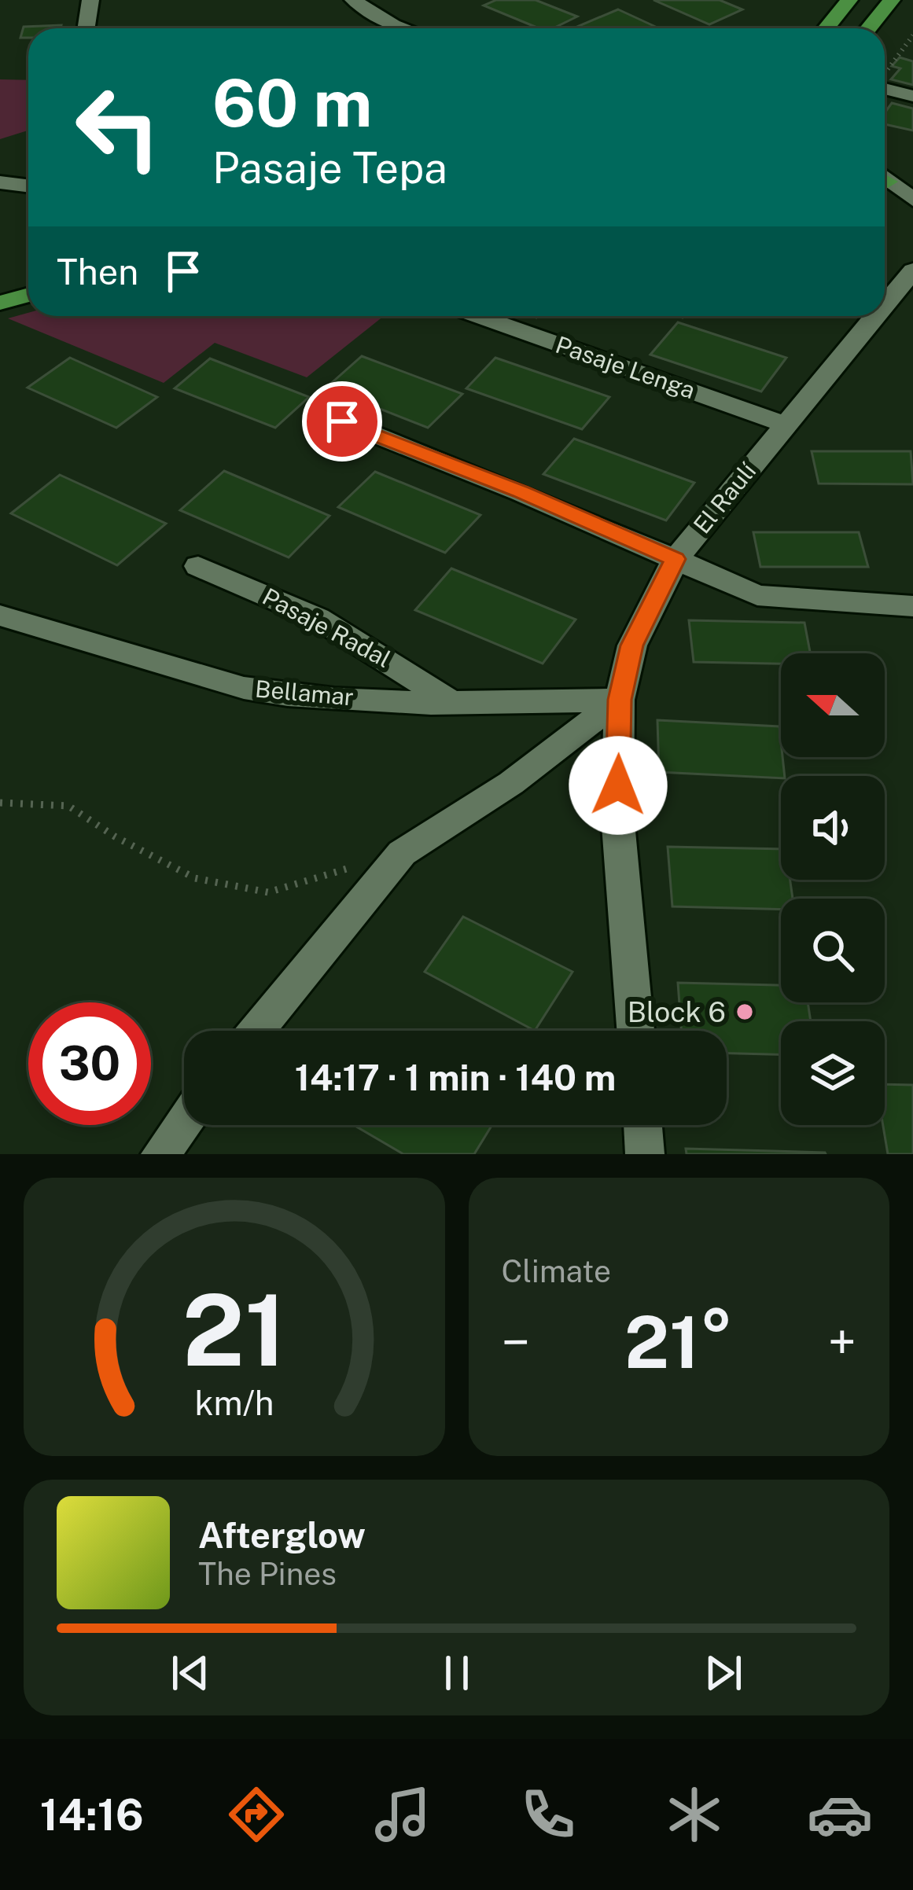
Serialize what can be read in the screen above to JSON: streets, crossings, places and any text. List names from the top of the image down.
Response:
{
  "streets": {
    "street": [
      "Pasaje Lenga",
      "El Raulí",
      "Pasaje Radal",
      "Bellamar"
    ]
  },
  "crossings": [
    ["Pasaje Lenga", "El Raulí"],
    ["El Raulí", "Bellamar"],
    ["Pasaje Radal", "Bellamar"]
  ],
  "places": ["Block 6"],
  "north": "left",
  "page": {
    "turn": ["60 m", "Pasaje Tepa"],
    "then": "Then",
    "limit": "30",
    "trip": "14:17 · 1 min · 140 m",
    "tile": "Climate",
    "heat": ["−", "21°", "+"],
    "song": ["Afterglow", "The Pines"],
    "tabs": "14:16",
    "gauge": ["21", "km/h"]
  }
}
